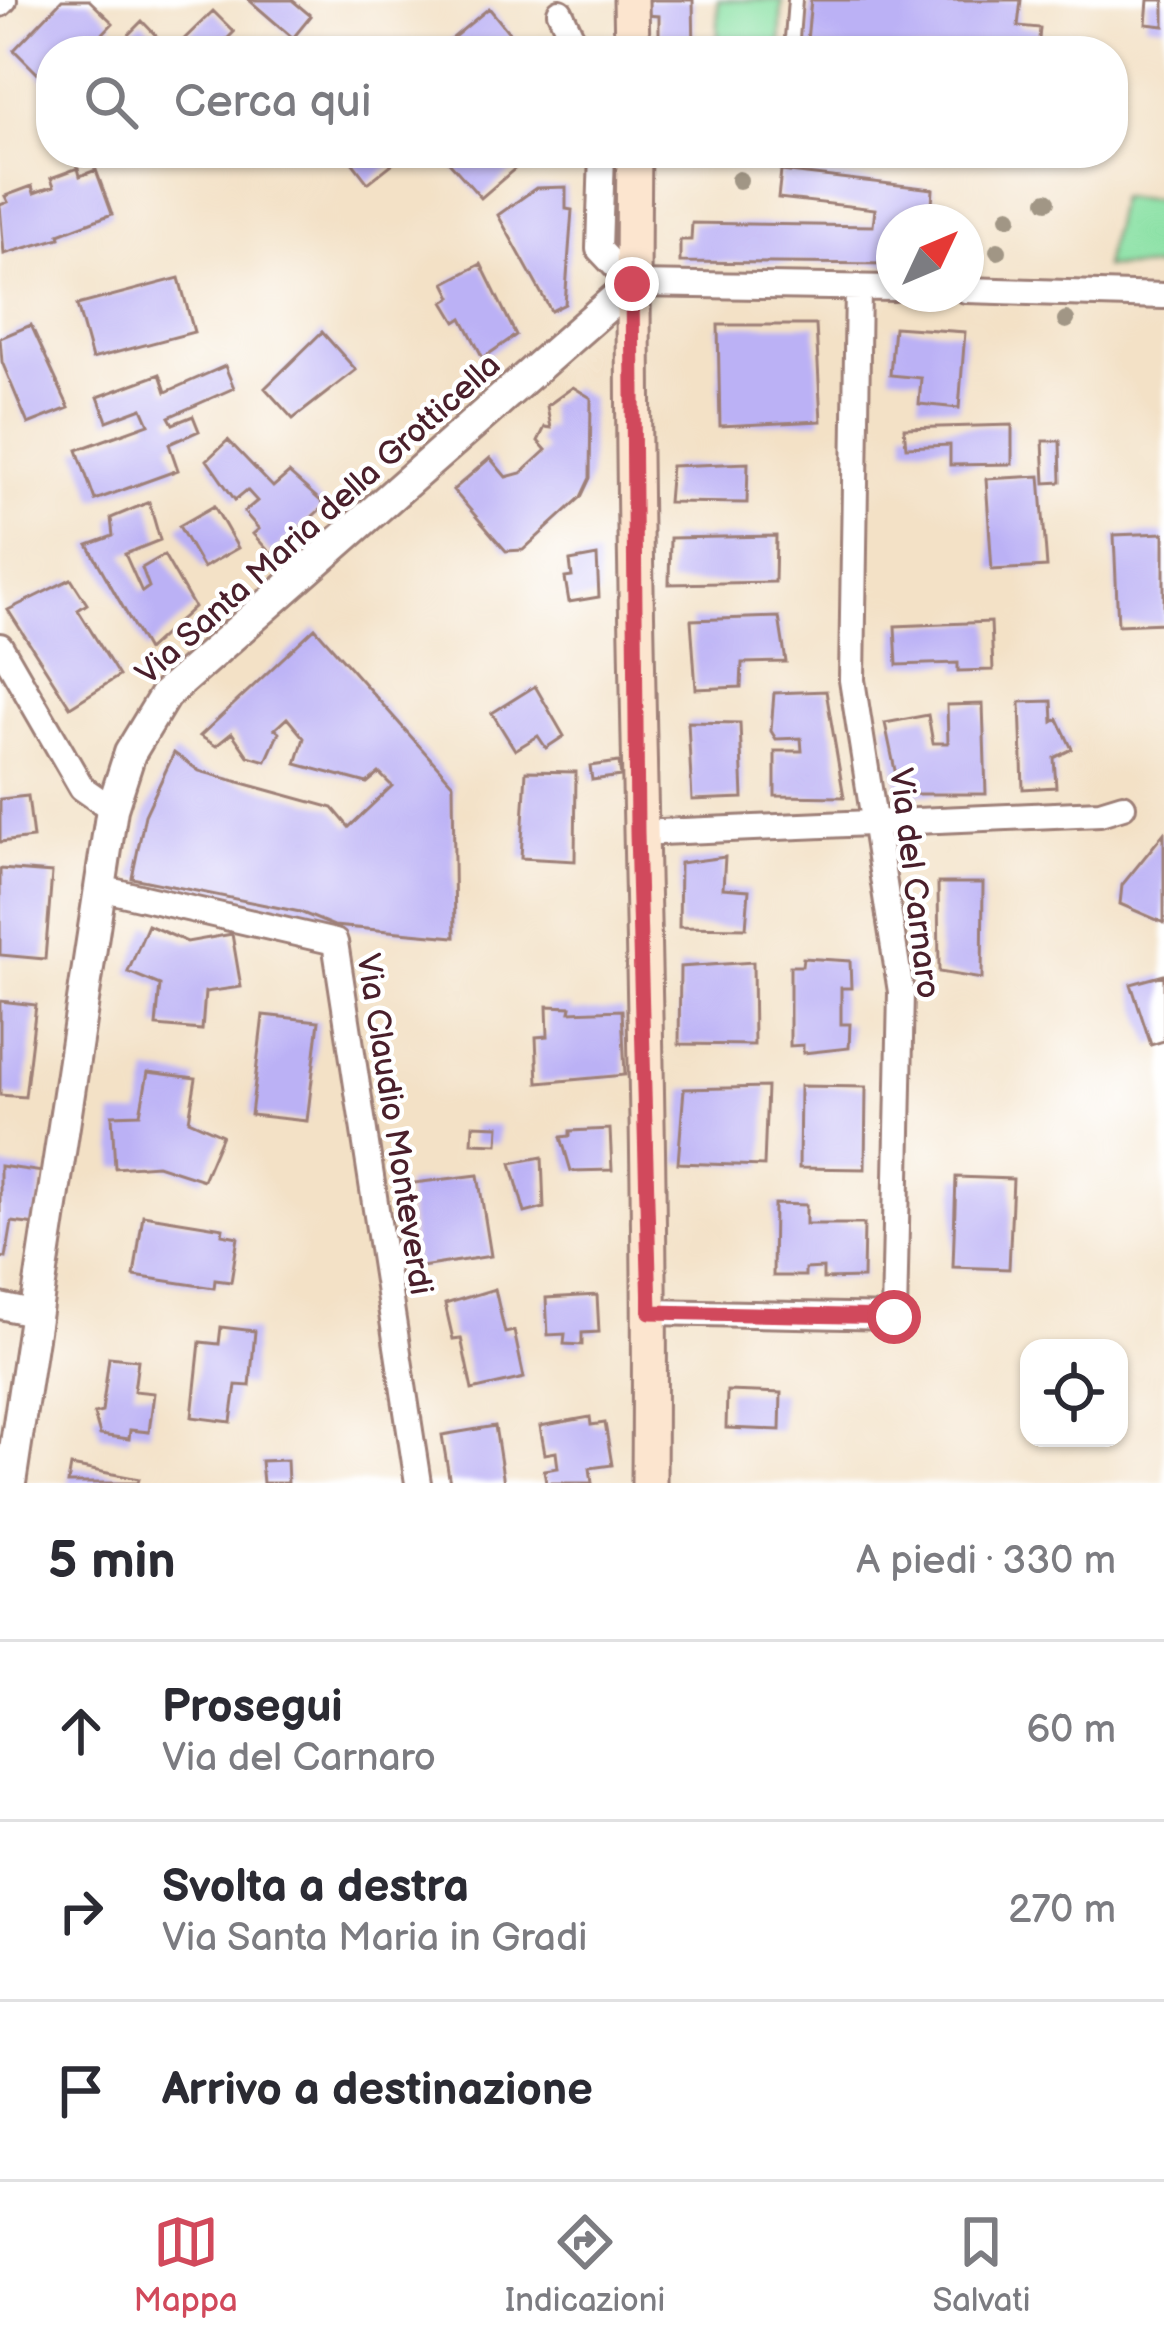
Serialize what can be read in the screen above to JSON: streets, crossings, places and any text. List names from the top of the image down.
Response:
{
  "streets": {
    "street": ["Via Santa Maria della Grotticella", "Via del Carnaro", "Via Claudio Monteverdi"]
  },
  "crossings": [
    ["Via Santa Maria della Grotticella", "Via Claudio Monteverdi"]
  ],
  "north": "top right",
  "page": {
    "search": "Cerca qui",
    "heading": ["5 min", "A piedi · 330 m"],
    "list": [
      ["Prosegui", "Via del Carnaro", "60 m"],
      ["Svolta a destra", "Via Santa Maria in Gradi", "270 m"],
      "Arrivo a destinazione"
    ],
    "nav": ["Mappa", "Indicazioni", "Salvati"]
  }
}
